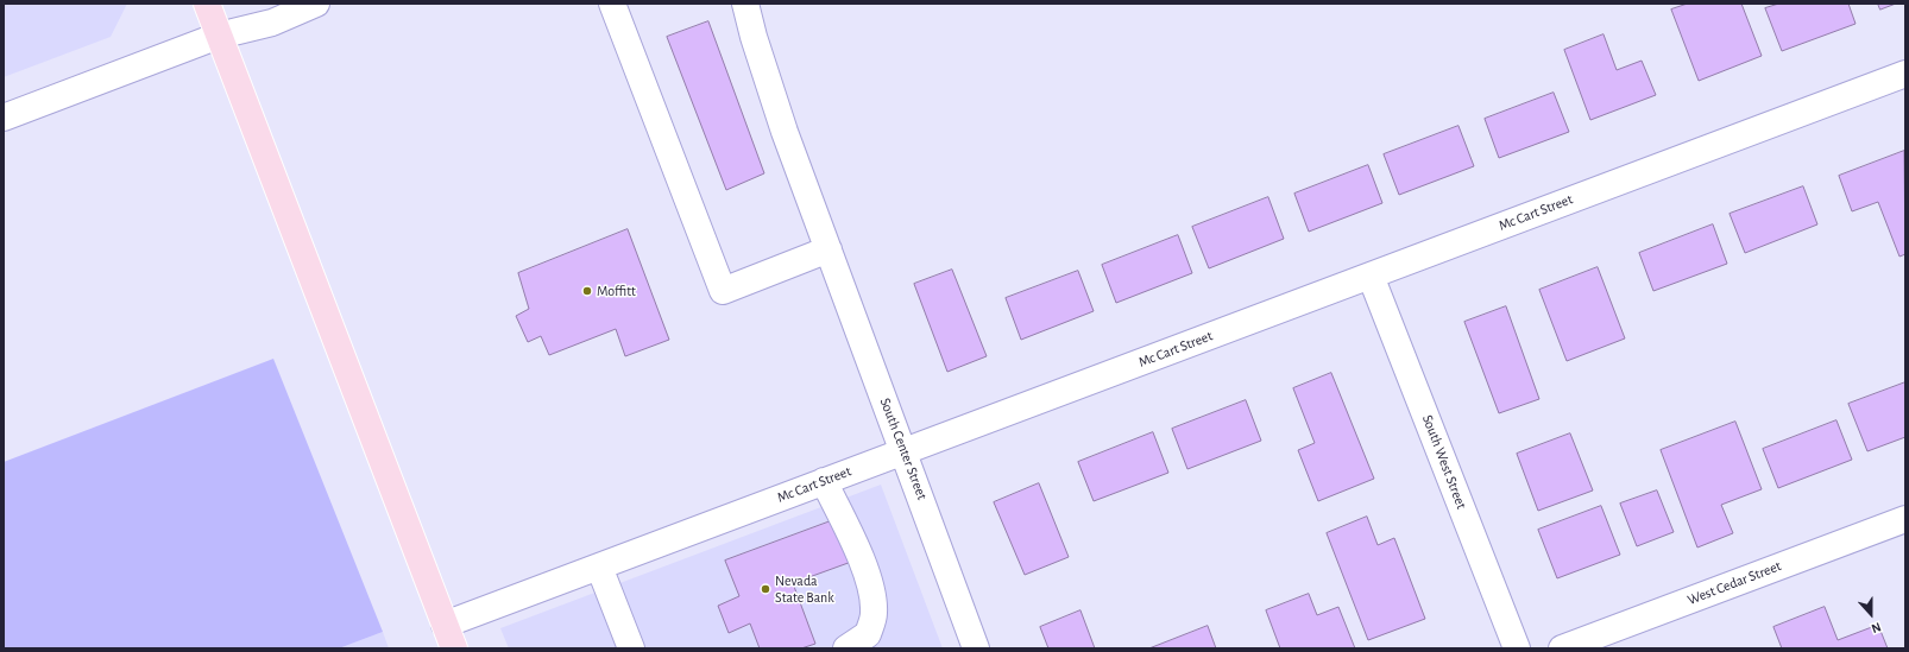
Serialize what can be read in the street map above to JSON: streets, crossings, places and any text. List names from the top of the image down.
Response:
{
  "streets": {
    "street": [
      "Mc Cart Street",
      "South Center Street",
      "South West Street",
      "West Cedar Street"
    ]
  },
  "crossings": [
    ["Mc Cart Street", "South Center Street"],
    ["Mc Cart Street", "South West Street"]
  ],
  "places": ["Moffitt", "Nevada State Bank"],
  "north": "bottom"
}
